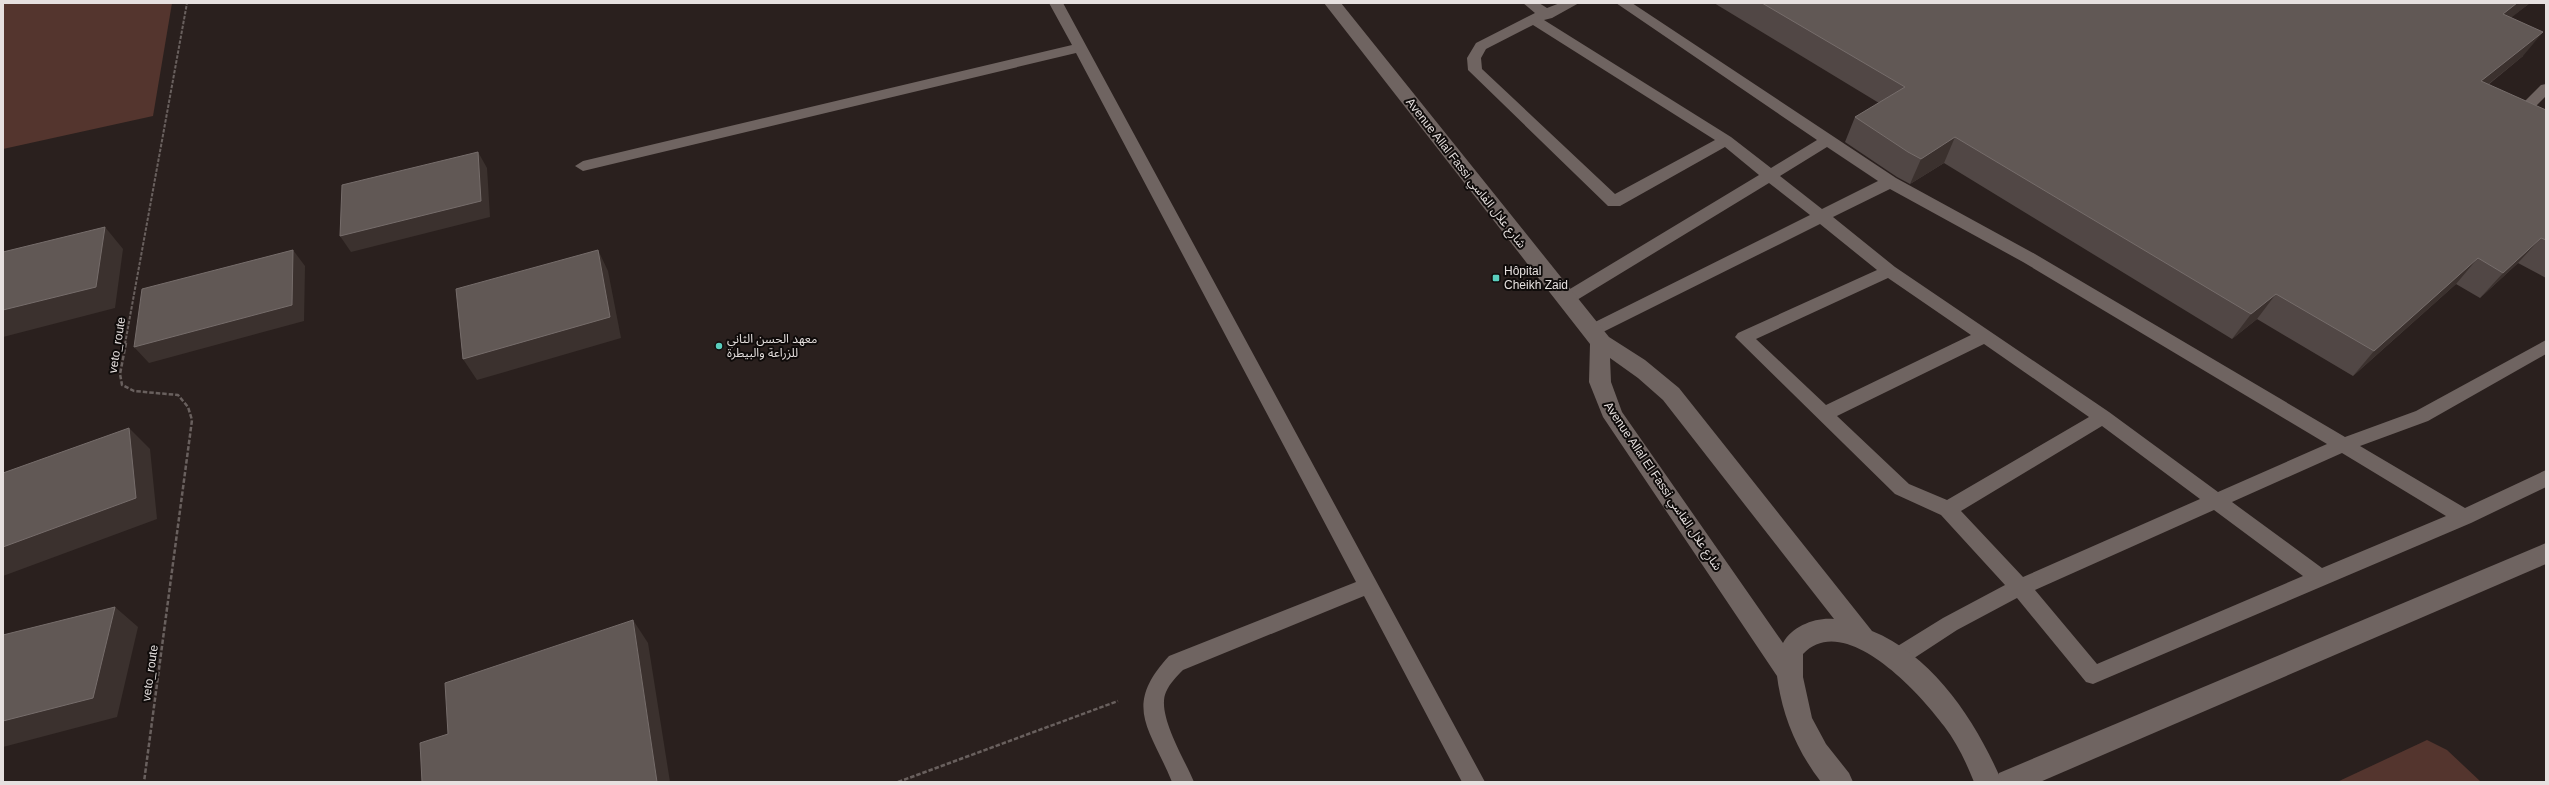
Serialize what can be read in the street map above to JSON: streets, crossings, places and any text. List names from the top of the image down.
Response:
{
  "streets": {
    "street": ["Avenue Allal Fassi شارع علال الفاسي", "Avenue Allal El Fassi شارع علال الفاسي"],
    "path": ["veto_route"]
  },
  "crossings": [
    ["Avenue Allal Fassi شارع علال الفاسي", "Avenue Allal El Fassi شارع علال الفاسي"]
  ],
  "places": {
    "transit": ["Hôpital Cheikh Zaid"],
    "other": ["معهد الحسن الثاني للزراعة والبيطرة"]
  }
}
